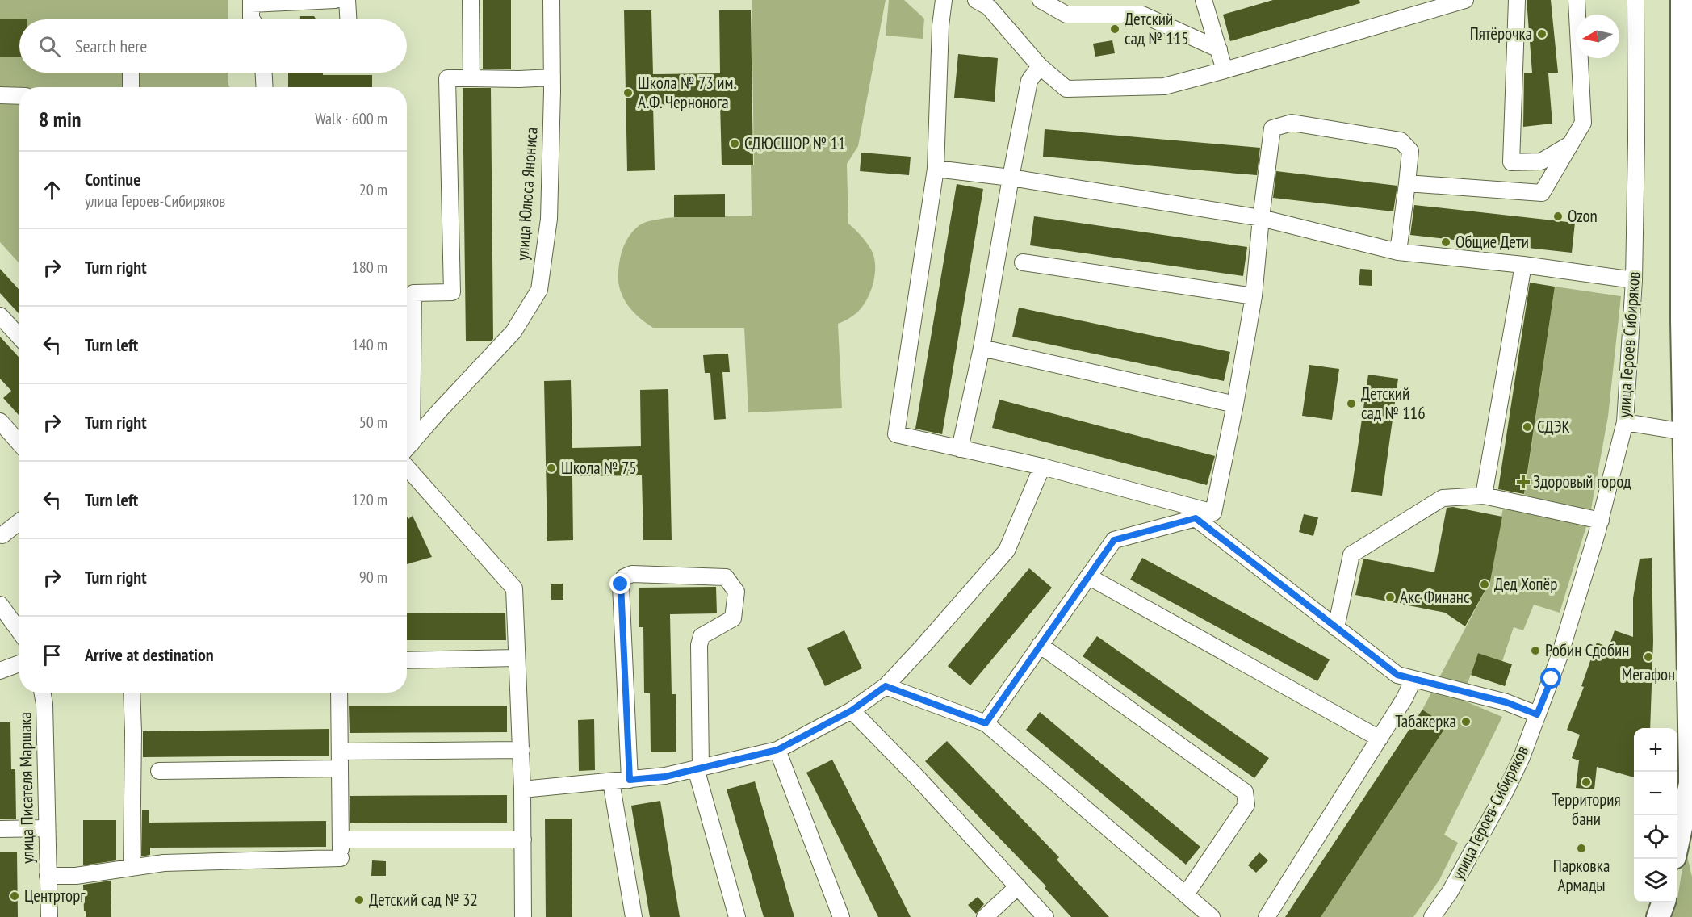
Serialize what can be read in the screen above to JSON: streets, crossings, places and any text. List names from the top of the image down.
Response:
{
  "streets": {
    "street": [
      "улица Юлюса Янониса",
      "улица Героев Сибиряков",
      "улица Писателя Маршака",
      "улица Героев-Сибиряков"
    ]
  },
  "crossings": [
    ["улица Героев Сибиряков", "улица Героев-Сибиряков"]
  ],
  "places": {
    "other": [
      "Детский сад № 115",
      "Пятёрочка",
      "Школа № 73 им. А.Ф. Чернонога",
      "СДЮСШОР № 11",
      "Ozon",
      "Общие Дети",
      "Детский сад № 116",
      "СДЭК",
      "Школа № 75",
      "Дед Хопёр",
      "Акс Финанс",
      "Робин Сдобин",
      "Мегафон",
      "Табакерка",
      "Территория бани",
      "Парковка Армады",
      "Центрторг",
      "Детский сад № 32"
    ],
    "health": ["Здоровый город"]
  },
  "north": "left",
  "page": {
    "search": "Search here",
    "heading": ["8 min", "Walk · 600 m"],
    "list": [
      ["Continue", "улица Героев-Сибиряков", "20 m"],
      ["Turn right", "180 m"],
      ["Turn left", "140 m"],
      ["Turn right", "50 m"],
      ["Turn left", "120 m"],
      ["Turn right", "90 m"],
      "Arrive at destination"
    ],
    "map_buttons": ["+", "−"]
  }
}
